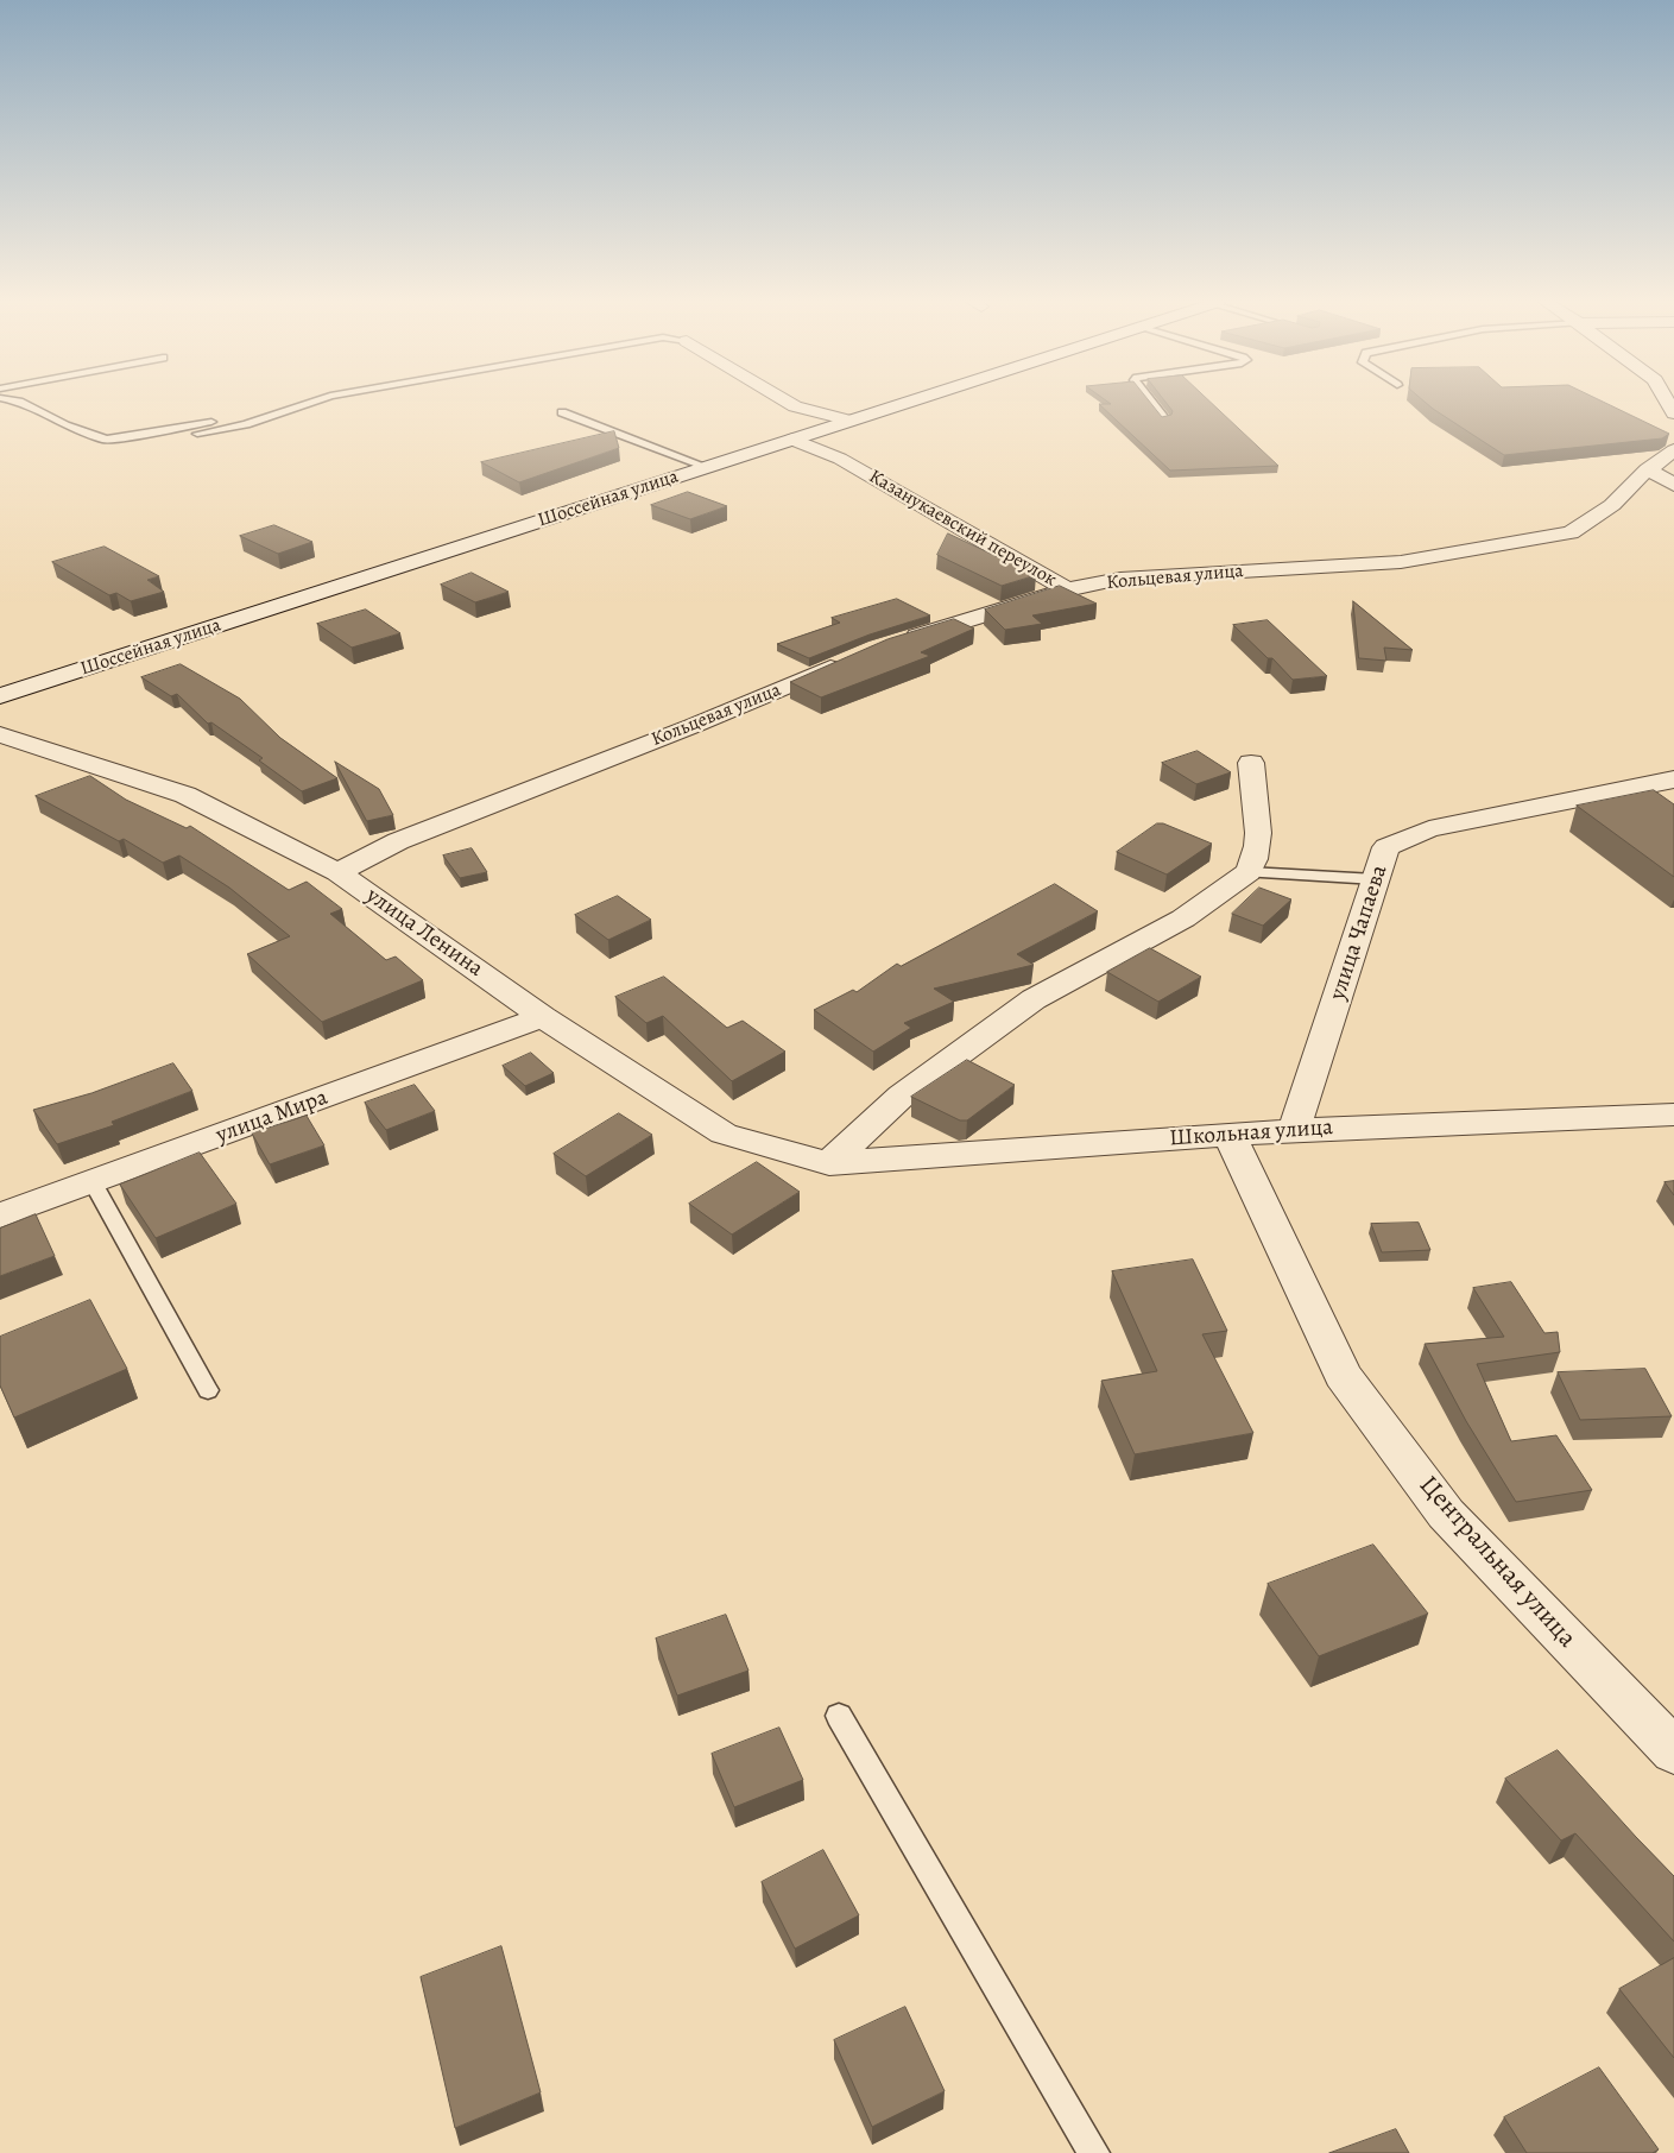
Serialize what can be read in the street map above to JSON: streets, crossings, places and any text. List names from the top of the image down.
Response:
{
  "streets": {
    "street": [
      "Шоссейная улица",
      "Казанукаевский переулок",
      "Кольцевая улица",
      "улица Ленина",
      "улица Чапаева",
      "улица Мира",
      "Школьная улица",
      "Центральная улица"
    ]
  },
  "crossings": [
    ["Шоссейная улица", "Казанукаевский переулок"],
    ["Казанукаевский переулок", "Кольцевая улица"],
    ["Кольцевая улица", "улица Ленина"],
    ["улица Ленина", "улица Мира"],
    ["улица Ленина", "Школьная улица"],
    ["улица Чапаева", "Школьная улица"],
    ["Школьная улица", "Центральная улица"]
  ]
}
